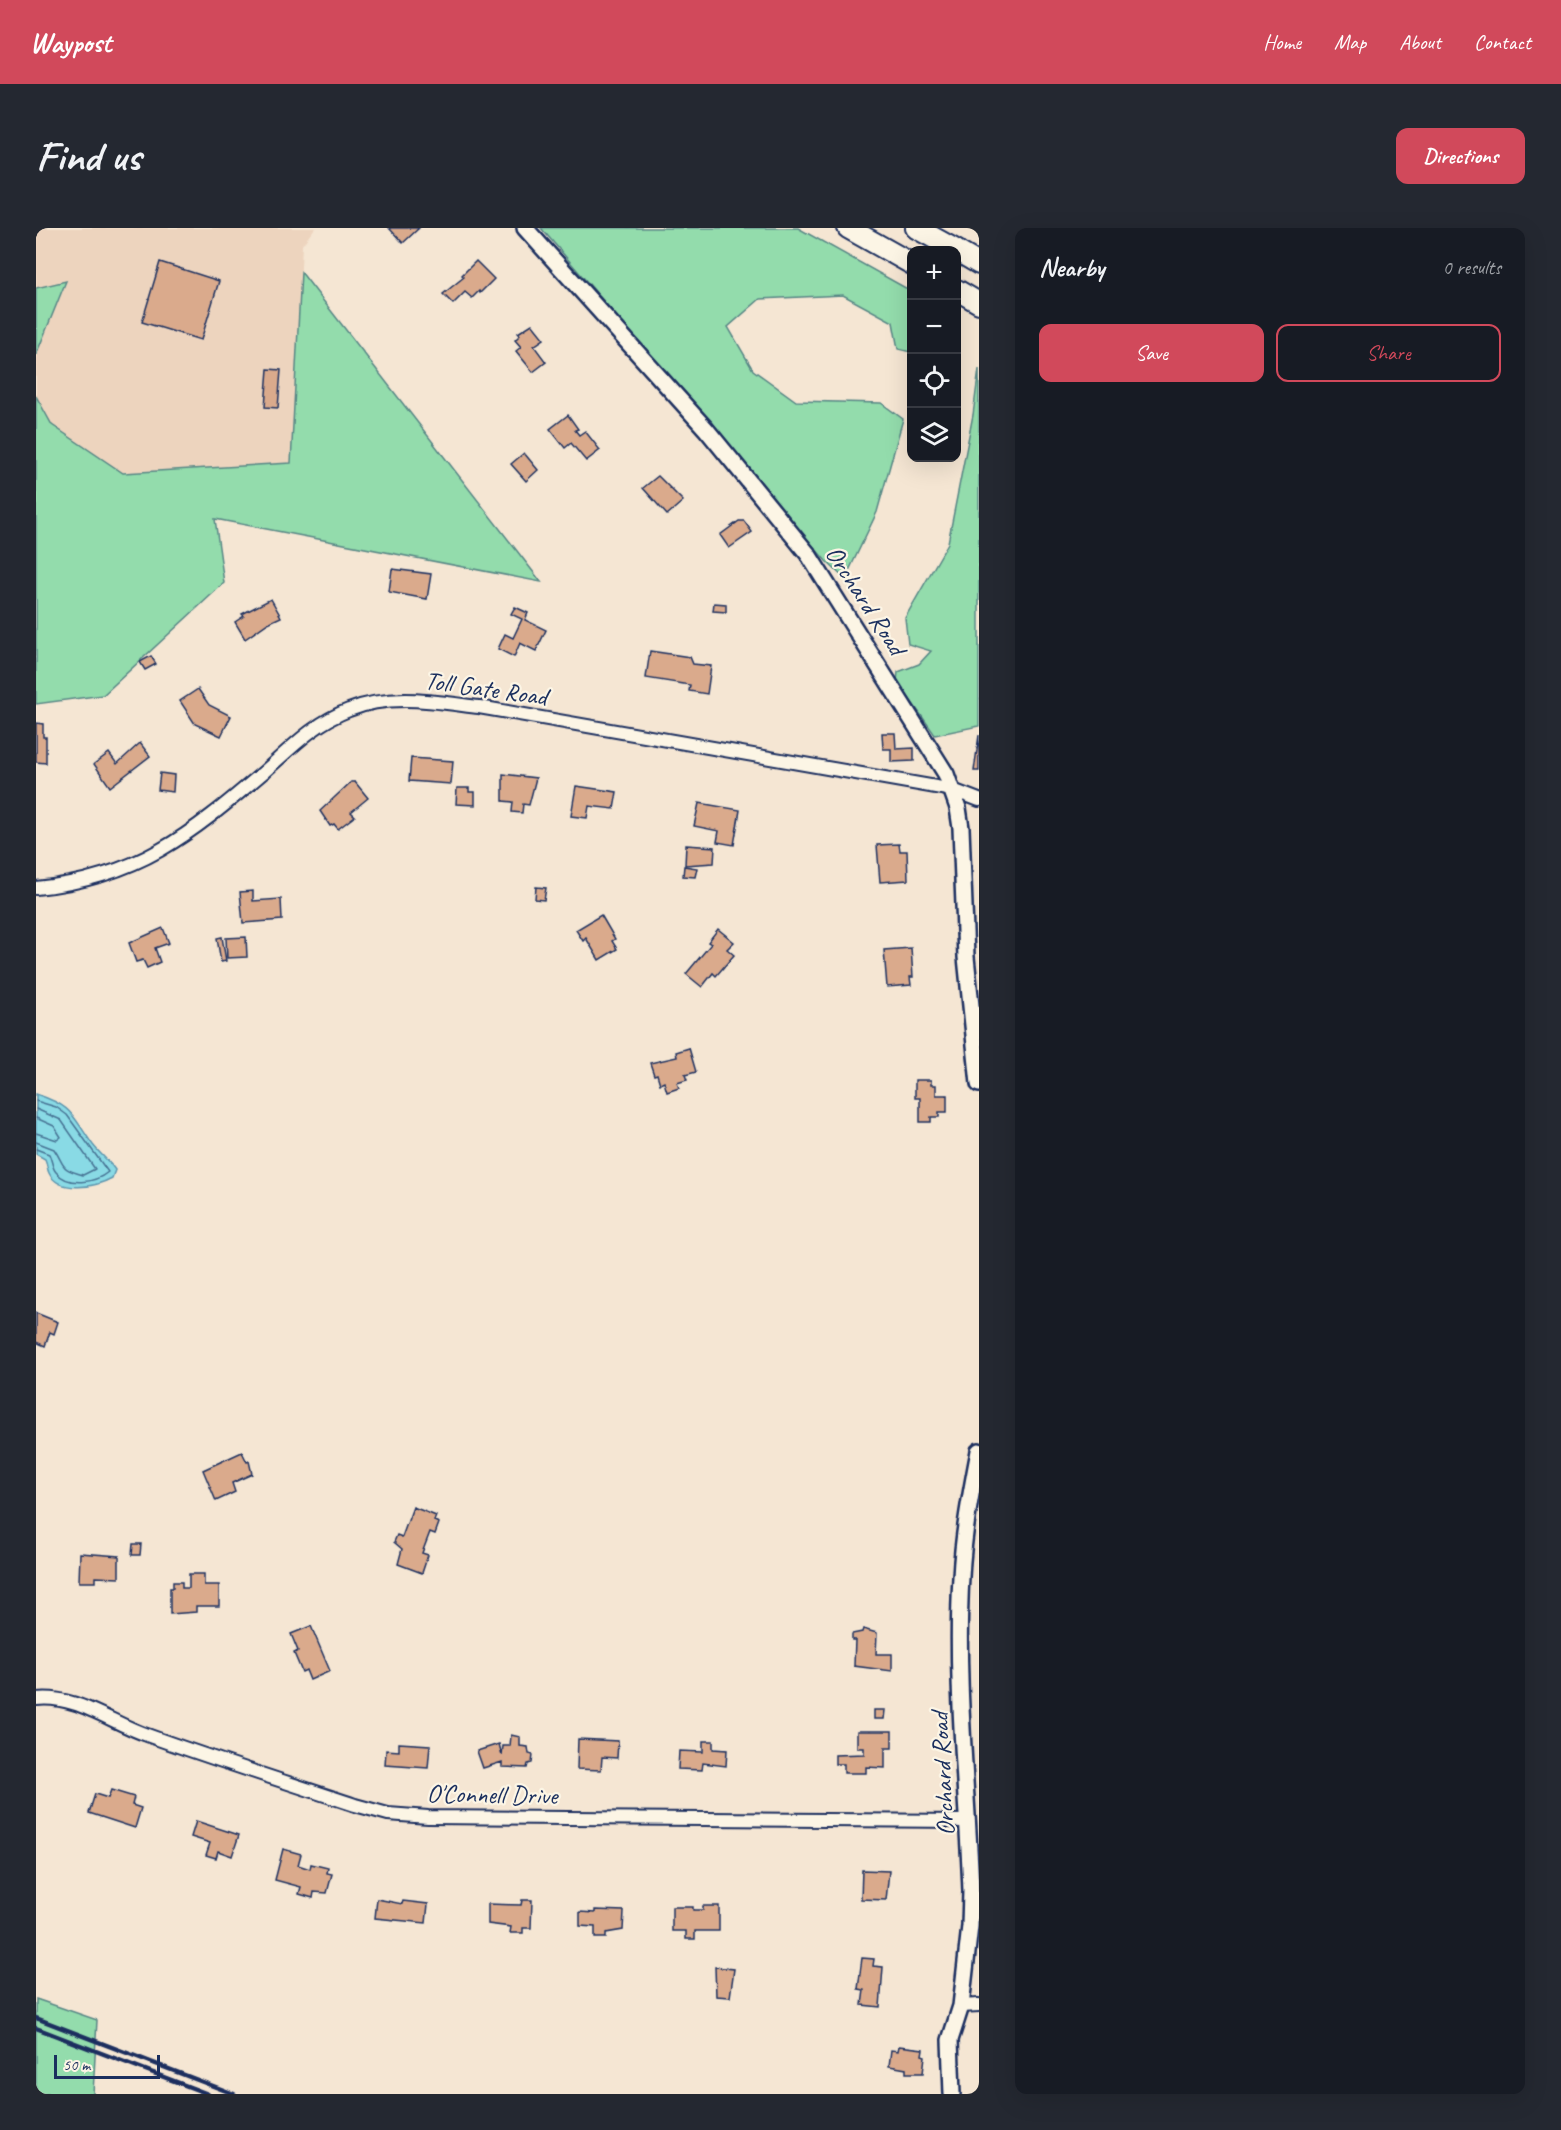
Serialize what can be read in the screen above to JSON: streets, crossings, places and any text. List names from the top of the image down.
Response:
{
  "streets": {
    "street": ["Orchard Road", "Toll Gate Road", "O'Connell Drive"]
  },
  "crossings": [
    ["Orchard Road", "Toll Gate Road"],
    ["Orchard Road", "O'Connell Drive"]
  ],
  "scale_bar": "50 m",
  "page": {
    "header": "Waypost",
    "nav": [
      "Home",
      "Map",
      "About",
      "Contact"
    ],
    "buttons": [
      "Directions",
      ["Save", "Share"]
    ],
    "title": "Find us",
    "heading": ["Nearby", "0 results"],
    "map_buttons": ["+", "−"],
    "scale": "50 m"
  }
}
